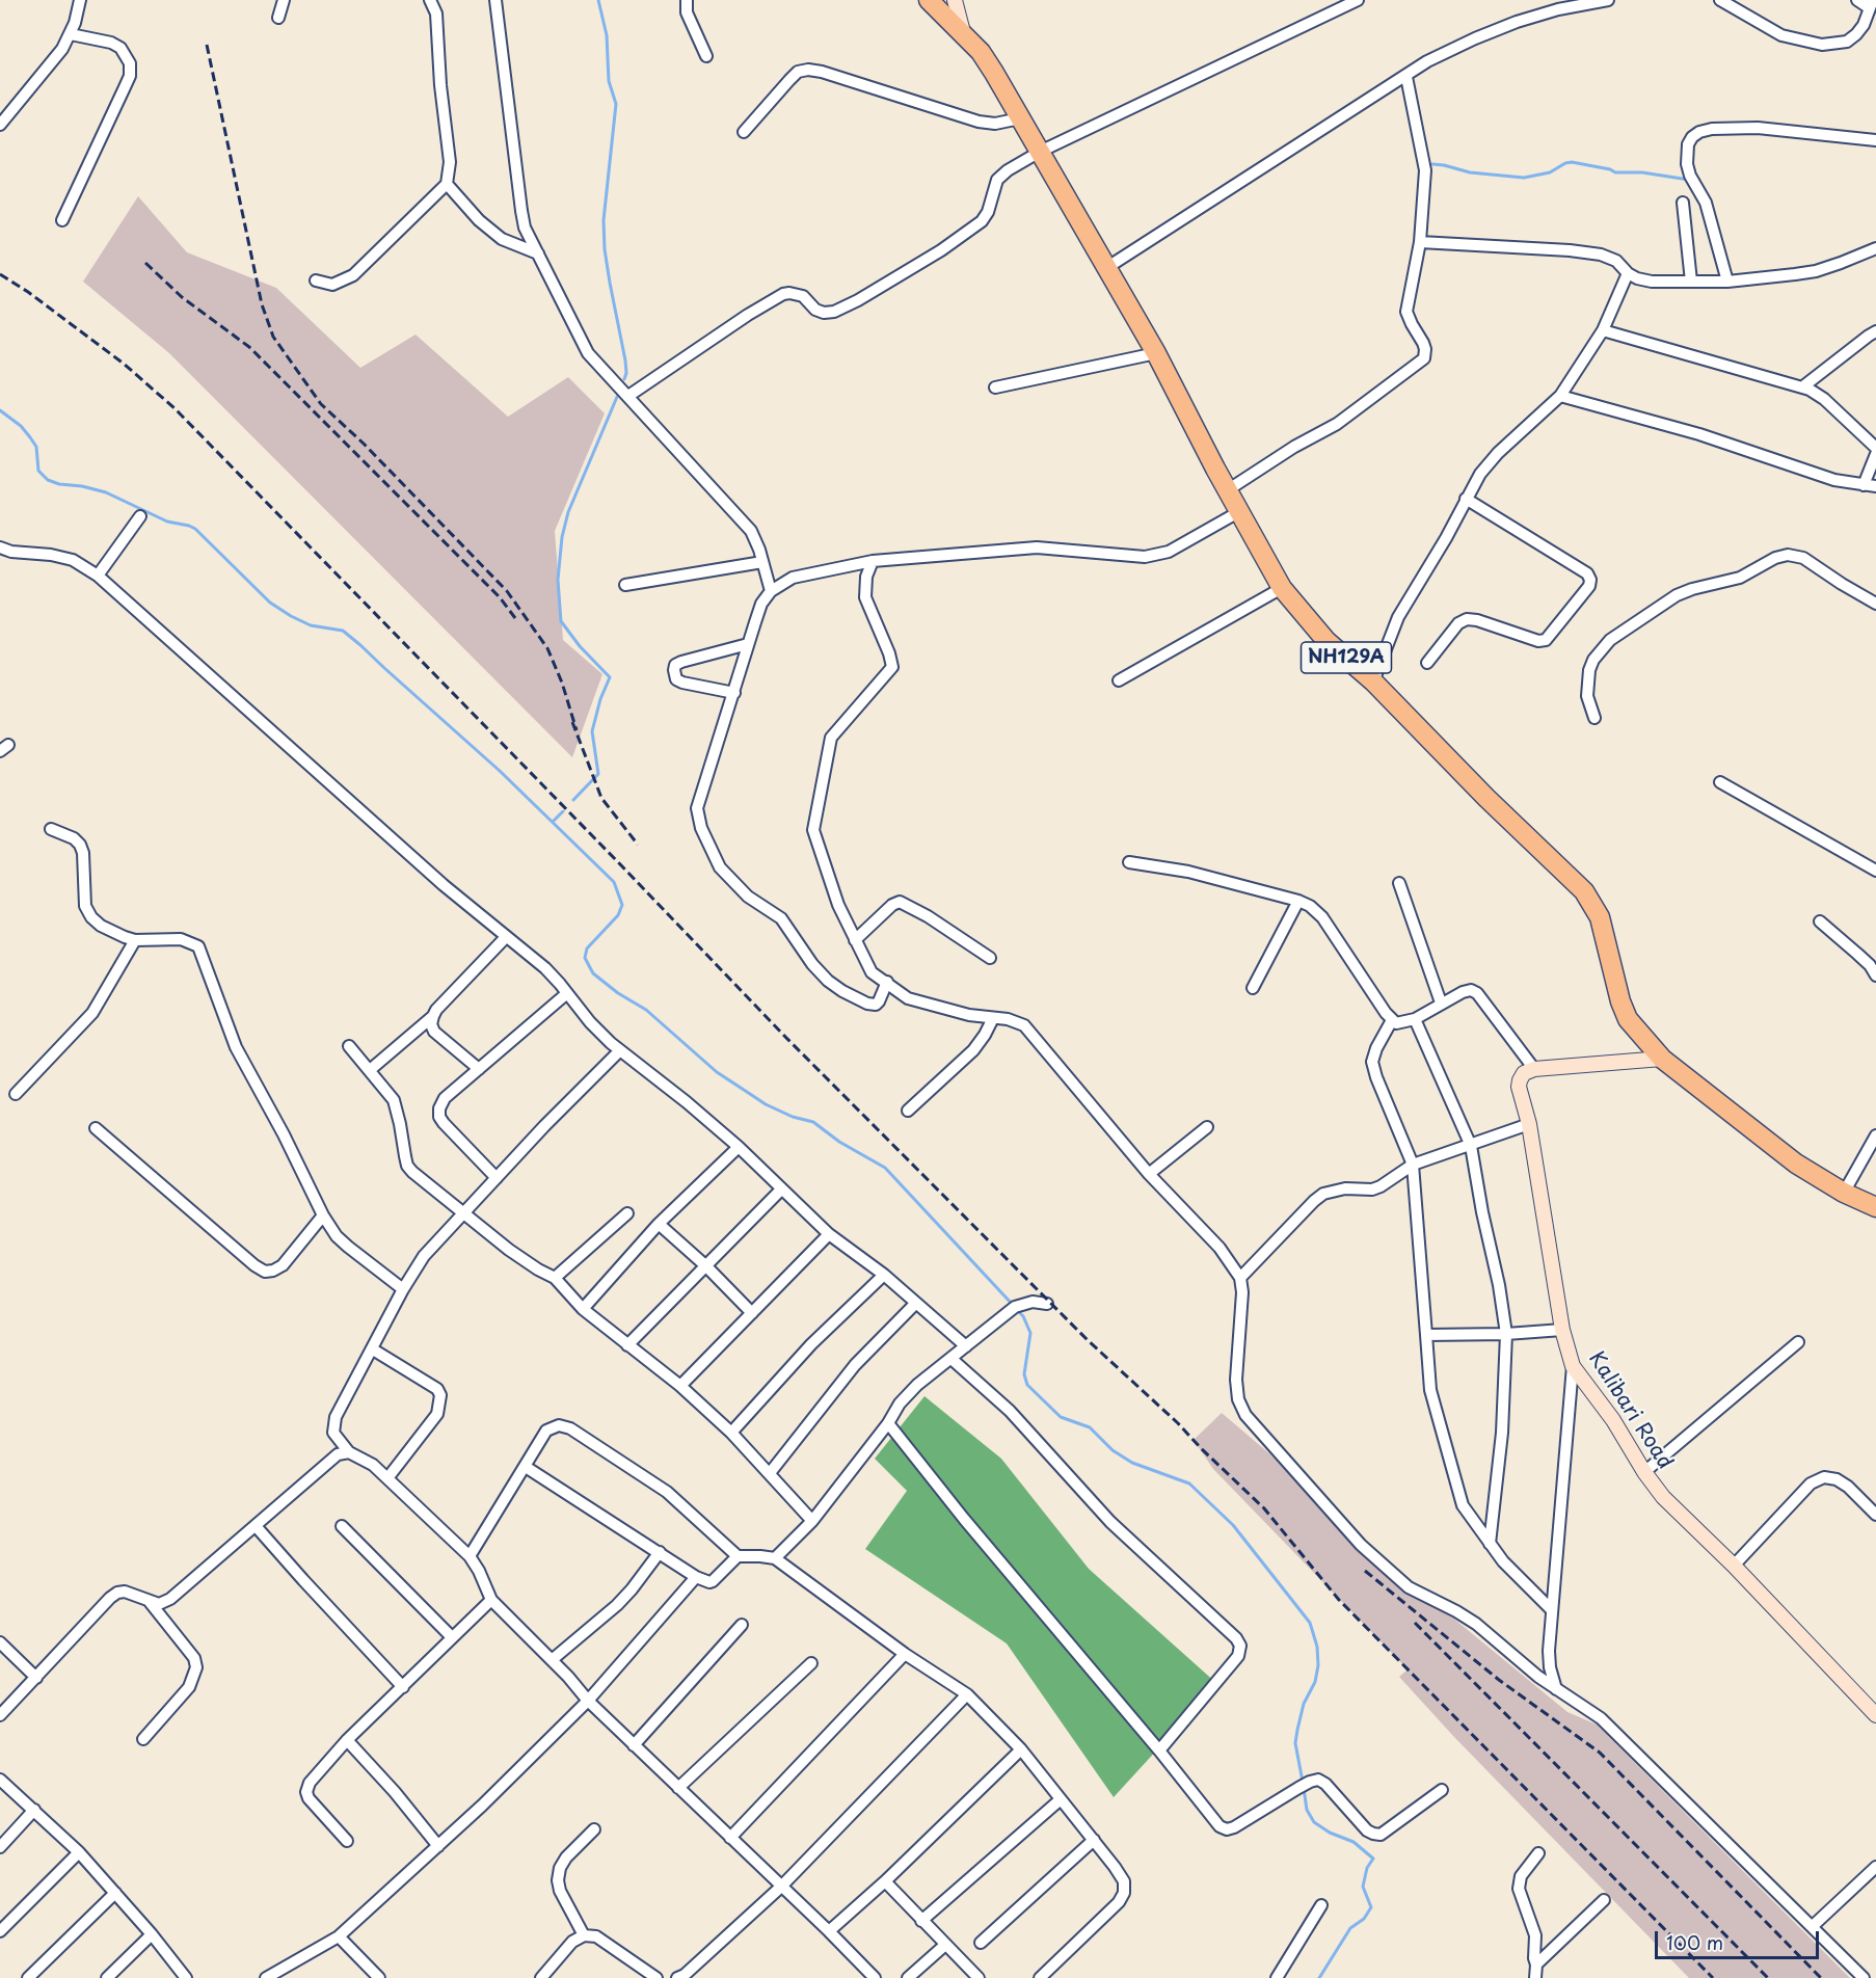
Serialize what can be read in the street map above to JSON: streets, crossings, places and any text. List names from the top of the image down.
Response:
{
  "streets": {
    "highway": ["NH129A"],
    "street": ["Kalibari Road"]
  },
  "scale_bar": "100 m"
}
